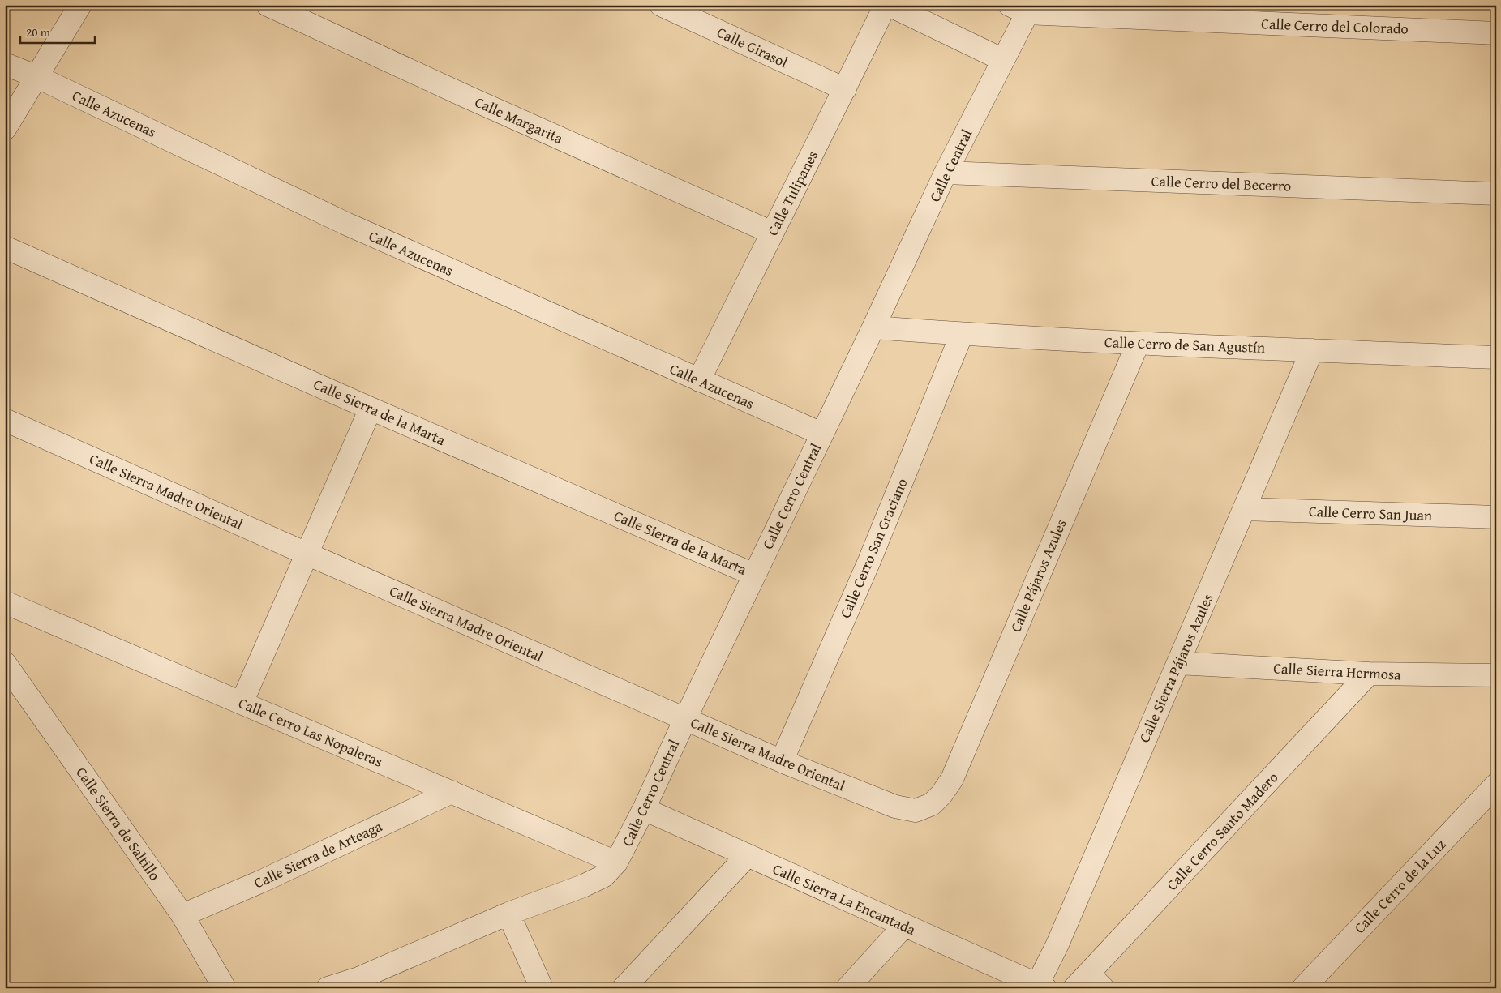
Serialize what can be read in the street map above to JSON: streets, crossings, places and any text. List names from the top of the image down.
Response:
{
  "streets": {
    "street": [
      "Calle Cerro del Colorado",
      "Calle Girasol",
      "Calle Azucenas",
      "Calle Margarita",
      "Calle Central",
      "Calle Cerro del Becerro",
      "Calle Tulipanes",
      "Calle Cerro de San Agustín",
      "Calle Sierra de la Marta",
      "Calle Sierra Madre Oriental",
      "Calle Cerro Central",
      "Calle Cerro San Juan",
      "Calle Cerro San Graciano",
      "Calle Pájaros Azules",
      "Calle Sierra Pájaros Azules",
      "Calle Sierra Hermosa",
      "Calle Cerro Las Nopaleras",
      "Calle Sierra de Saltillo",
      "Calle Cerro Santo Madero",
      "Calle Sierra de Arteaga",
      "Calle Cerro de la Luz",
      "Calle Sierra La Encantada"
    ]
  },
  "crossings": [
    ["Calle Cerro del Colorado", "Calle Central"],
    ["Calle Girasol", "Calle Tulipanes"],
    ["Calle Azucenas", "Calle Tulipanes"],
    ["Calle Azucenas", "Calle Cerro Central"],
    ["Calle Margarita", "Calle Tulipanes"],
    ["Calle Central", "Calle Cerro del Becerro"],
    ["Calle Central", "Calle Cerro de San Agustín"],
    ["Calle Central", "Calle Cerro Central"],
    ["Calle Cerro de San Agustín", "Calle Cerro Central"],
    ["Calle Cerro de San Agustín", "Calle Cerro San Graciano"],
    ["Calle Cerro de San Agustín", "Calle Pájaros Azules"],
    ["Calle Cerro de San Agustín", "Calle Sierra Pájaros Azules"],
    ["Calle Sierra de la Marta", "Calle Cerro Central"],
    ["Calle Sierra Madre Oriental", "Calle Cerro Central"],
    ["Calle Sierra Madre Oriental", "Calle Cerro San Graciano"],
    ["Calle Sierra Madre Oriental", "Calle Pájaros Azules"],
    ["Calle Cerro Central", "Calle Cerro Las Nopaleras"],
    ["Calle Cerro Central", "Calle Sierra La Encantada"],
    ["Calle Cerro San Juan", "Calle Sierra Pájaros Azules"],
    ["Calle Sierra Pájaros Azules", "Calle Sierra Hermosa"],
    ["Calle Sierra Pájaros Azules", "Calle Sierra La Encantada"],
    ["Calle Sierra Hermosa", "Calle Cerro Santo Madero"],
    ["Calle Cerro Las Nopaleras", "Calle Sierra de Arteaga"],
    ["Calle Sierra de Saltillo", "Calle Sierra de Arteaga"]
  ],
  "scale_bar": "20 m"
}
